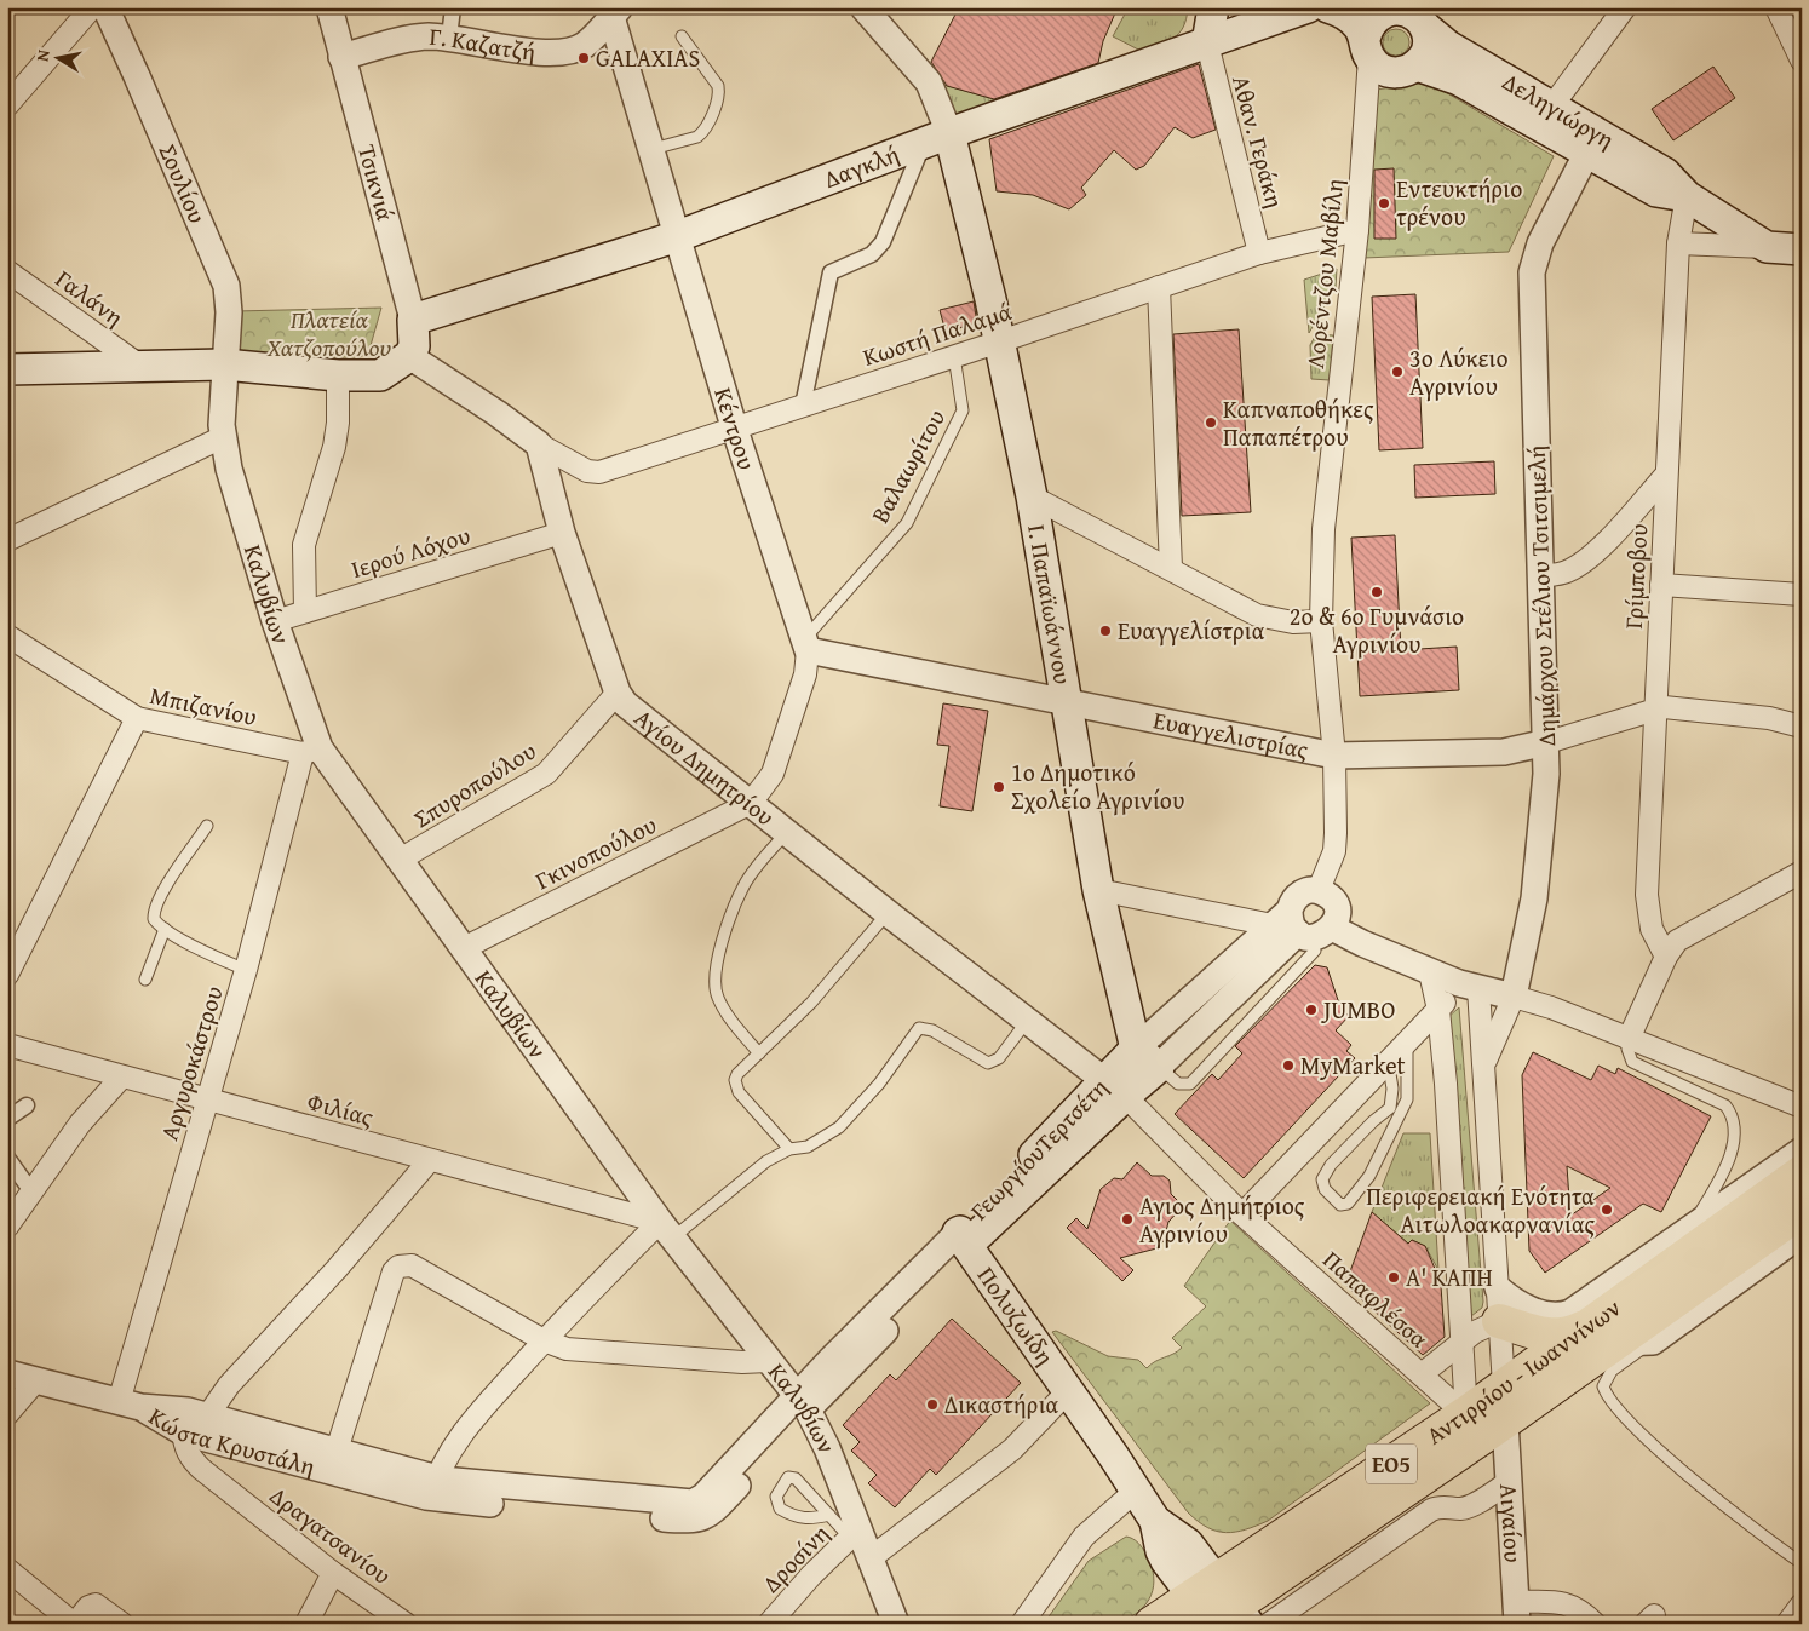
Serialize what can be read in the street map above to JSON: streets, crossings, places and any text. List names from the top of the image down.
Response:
{
  "streets": {
    "main road": [
      "Δεληγιώργη",
      "Δαγκλή",
      "Τσικνιά",
      "Ι. Παπαϊωάννου",
      "ΓεωργίουΤερτσέτη",
      "Πολυζωίδη",
      "Αντιρρίου - Ιωαννίνων",
      "ΕΟ5"
    ],
    "street": [
      "Γ. Καζατζή",
      "Αθαν. Γεράκη",
      "Σουλίου",
      "Λορέντζου Μαβίλη",
      "Γαλάνη",
      "Κωστή Παλαμά",
      "Κέντρου",
      "Ιερού Λόχου",
      "Γρίμποβου",
      "Καλυβίων",
      "Δημάρχου Στέλιου Τσιτσιμελή",
      "Μπιζανίου",
      "Ευαγγελιστρίας",
      "Αγίου Δημητρίου",
      "Σπυροπούλου",
      "Γκινοπούλου",
      "Αργυροκάστρου",
      "Φιλίας",
      "Παπαφλέσσα",
      "Κώστα Κρυστάλη",
      "Αιγαίου",
      "Δραγατσανίου",
      "Δροσίνη"
    ],
    "lane": ["Βαλαωρίτου"]
  },
  "crossings": [
    ["Γ. Καζατζή", "Τσικνιά"],
    ["Γ. Καζατζή", "Κέντρου"],
    ["Δεληγιώργη", "Λορέντζου Μαβίλη"],
    ["Δεληγιώργη", "Γρίμποβου"],
    ["Δεληγιώργη", "Δημάρχου Στέλιου Τσιτσιμελή"],
    ["Αθαν. Γεράκη", "Δαγκλή"],
    ["Αθαν. Γεράκη", "Κωστή Παλαμά"],
    ["Δαγκλή", "Τσικνιά"],
    ["Δαγκλή", "Κέντρου"],
    ["Δαγκλή", "Ι. Παπαϊωάννου"],
    ["Σουλίου", "Καλυβίων"],
    ["Λορέντζου Μαβίλη", "Κωστή Παλαμά"],
    ["Λορέντζου Μαβίλη", "Ευαγγελιστρίας"],
    ["Λορέντζου Μαβίλη", "ΓεωργίουΤερτσέτη"],
    ["Κωστή Παλαμά", "Κέντρου"],
    ["Κωστή Παλαμά", "Βαλαωρίτου"],
    ["Κωστή Παλαμά", "Ι. Παπαϊωάννου"],
    ["Κωστή Παλαμά", "Αγίου Δημητρίου"],
    ["Κέντρου", "Βαλαωρίτου"],
    ["Κέντρου", "Ευαγγελιστρίας"],
    ["Κέντρου", "Αγίου Δημητρίου"],
    ["Κέντρου", "Γκινοπούλου"],
    ["Βαλαωρίτου", "Ευαγγελιστρίας"],
    ["Ιερού Λόχου", "Καλυβίων"],
    ["Ιερού Λόχου", "Αγίου Δημητρίου"],
    ["Γρίμποβου", "Ευαγγελιστρίας"],
    ["Καλυβίων", "Μπιζανίου"],
    ["Καλυβίων", "Σπυροπούλου"],
    ["Καλυβίων", "Γκινοπούλου"],
    ["Καλυβίων", "Αργυροκάστρου"],
    ["Καλυβίων", "Φιλίας"],
    ["Καλυβίων", "ΓεωργίουΤερτσέτη"],
    ["Καλυβίων", "Κώστα Κρυστάλη"],
    ["Καλυβίων", "Δροσίνη"],
    ["Δημάρχου Στέλιου Τσιτσιμελή", "Ευαγγελιστρίας"],
    ["Δημάρχου Στέλιου Τσιτσιμελή", "Αντιρρίου - Ιωαννίνων"],
    ["Ι. Παπαϊωάννου", "Ευαγγελιστρίας"],
    ["Ι. Παπαϊωάννου", "ΓεωργίουΤερτσέτη"],
    ["Μπιζανίου", "Αργυροκάστρου"],
    ["Αγίου Δημητρίου", "Σπυροπούλου"],
    ["Αγίου Δημητρίου", "Γκινοπούλου"],
    ["Αγίου Δημητρίου", "ΓεωργίουΤερτσέτη"],
    ["Αγίου Δημητρίου", "Παπαφλέσσα"],
    ["Αργυροκάστρου", "Φιλίας"],
    ["Αργυροκάστρου", "Κώστα Κρυστάλη"],
    ["ΓεωργίουΤερτσέτη", "Παπαφλέσσα"],
    ["ΓεωργίουΤερτσέτη", "Πολυζωίδη"],
    ["ΓεωργίουΤερτσέτη", "Κώστα Κρυστάλη"],
    ["Παπαφλέσσα", "Αντιρρίου - Ιωαννίνων"],
    ["Πολυζωίδη", "Αντιρρίου - Ιωαννίνων"],
    ["Αντιρρίου - Ιωαννίνων", "Αιγαίου"],
    ["Κώστα Κρυστάλη", "Δραγατσανίου"]
  ],
  "parks": ["Πλατεία Χατζοπούλου"],
  "places": [
    "GALAXIAS",
    "Εντευκτήριο τρένου",
    "3ο Λύκειο Αγρινίου",
    "Καπναποθήκες Παπαπέτρου",
    "2ο & 6ο Γυμνάσιο Αγρινίου",
    "Ευαγγελίστρια",
    "1ο Δημοτικό Σχολείο Αγρινίου",
    "JUMBO",
    "MyMarket",
    "Περιφερειακή Ενότητα Αιτωλοακαρνανίας",
    "Αγιος Δημήτριος Αγρινίου",
    "Α' ΚΑΠΗ",
    "Δικαστήρια"
  ],
  "north": "left"
}
